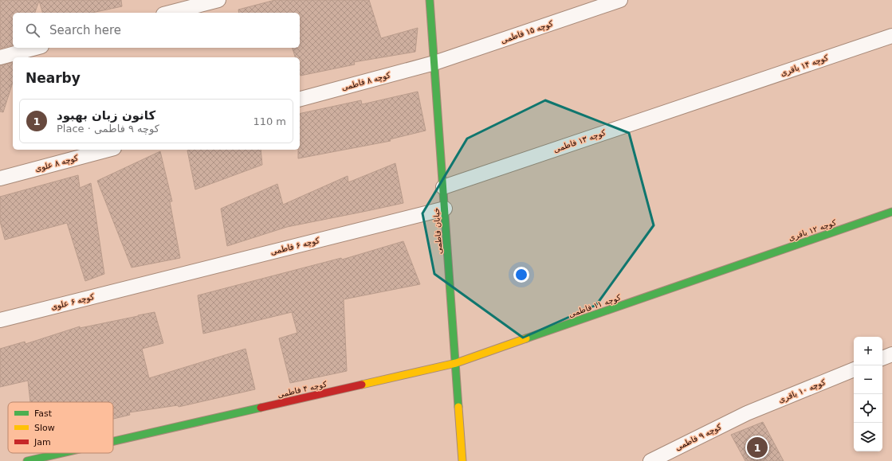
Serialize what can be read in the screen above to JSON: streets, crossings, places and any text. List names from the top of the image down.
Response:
{
  "streets": {
    "street": [
      "کوچه ۱۵ فاطمی",
      "کوچه ۱۴ باقری",
      "کوچه ۸ فاطمی",
      "کوچه ۱۳ فاطمی",
      "کوچه ۸ علوی",
      "کوچه ۱۲ باقری",
      "خیابان فاطمی",
      "کوچه ۶ فاطمی",
      "کوچه ۶ علوی",
      "کوچه ۱۱ فاطمی",
      "کوچه ۴ فاطمی",
      "کوچه ۱۰ باقری",
      "کوچه ۹ فاطمی"
    ]
  },
  "crossings": [
    ["کوچه ۱۵ فاطمی", "کوچه ۸ فاطمی"],
    ["کوچه ۱۵ فاطمی", "خیابان فاطمی"],
    ["کوچه ۱۴ باقری", "کوچه ۱۳ فاطمی"],
    ["کوچه ۸ فاطمی", "خیابان فاطمی"],
    ["کوچه ۱۳ فاطمی", "خیابان فاطمی"],
    ["کوچه ۱۲ باقری", "کوچه ۱۱ فاطمی"],
    ["خیابان فاطمی", "کوچه ۶ فاطمی"],
    ["خیابان فاطمی", "کوچه ۱۱ فاطمی"],
    ["خیابان فاطمی", "کوچه ۴ فاطمی"],
    ["کوچه ۶ فاطمی", "کوچه ۶ علوی"],
    ["کوچه ۱۱ فاطمی", "کوچه ۴ فاطمی"],
    ["کوچه ۱۰ باقری", "کوچه ۹ فاطمی"]
  ],
  "legend": ["Fast", "Slow", "Jam"],
  "page": {
    "search": "Search here",
    "heading": "Nearby",
    "list": [
      {
        "mark": "1",
        "name": "کانون زبان بهبود",
        "note": "Place · کوچه ۹ فاطمی",
        "value": "110 m"
      }
    ],
    "map_buttons": ["+", "−"],
    "pins": "1"
  }
}
